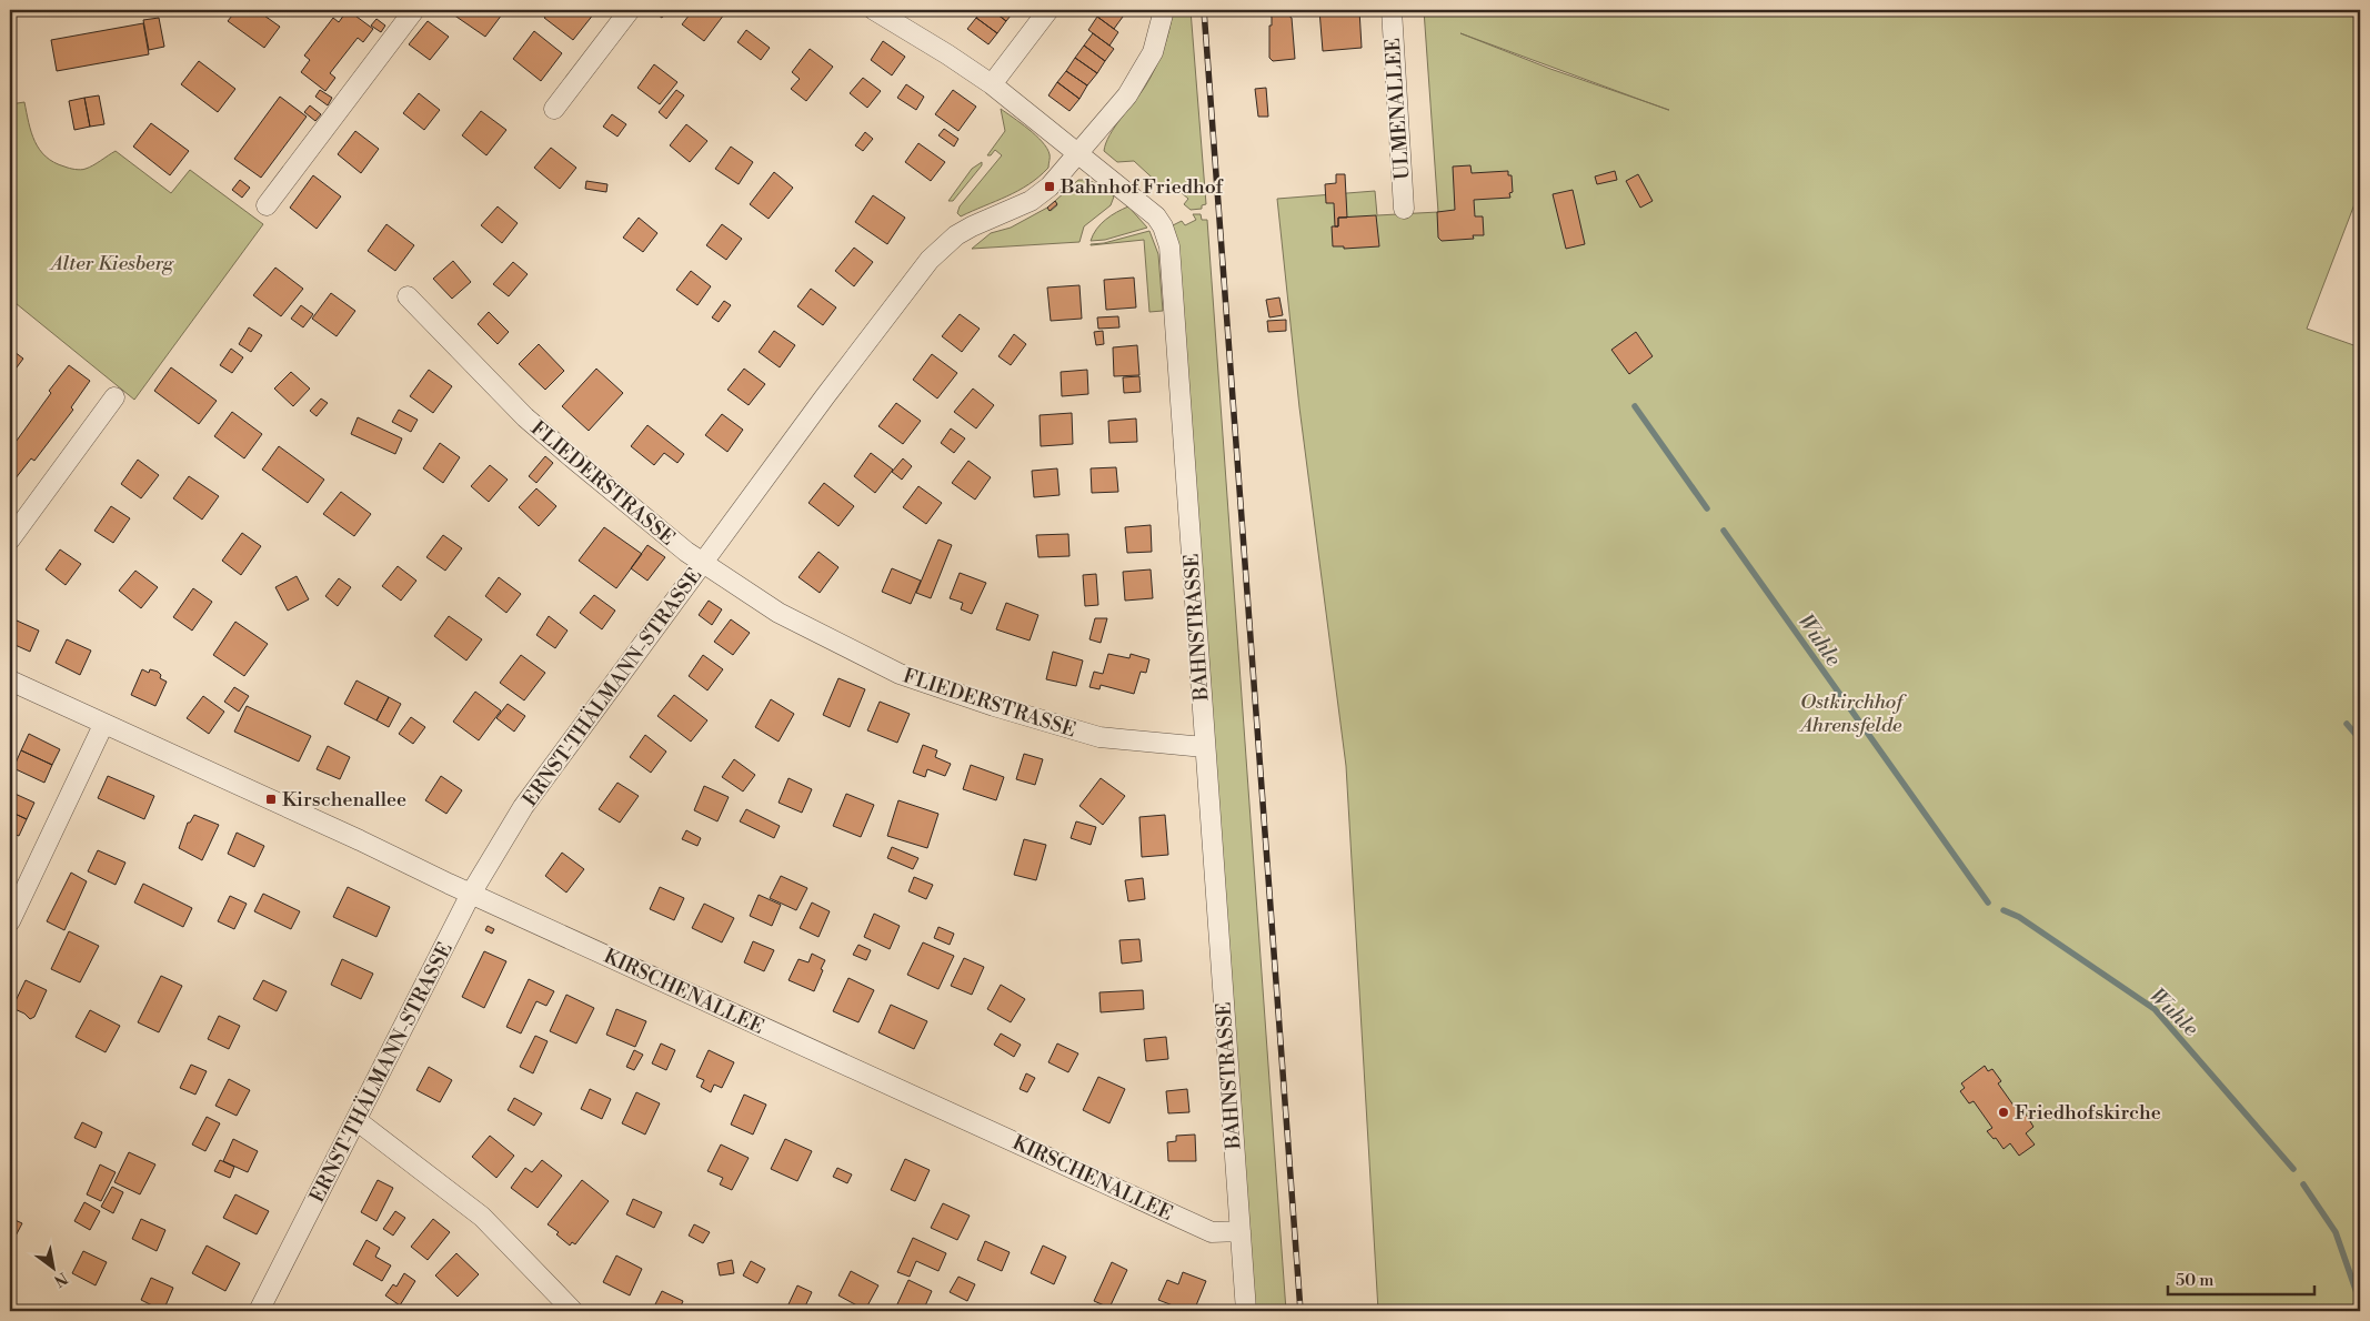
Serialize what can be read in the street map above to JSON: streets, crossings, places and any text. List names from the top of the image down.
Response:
{
  "streets": {
    "street": [
      "ULMENALLEE",
      "FLIEDERSTRASSE",
      "BAHNSTRASSE",
      "ERNST-THÄLMANN-STRASSE",
      "KIRSCHENALLEE"
    ]
  },
  "crossings": [
    ["FLIEDERSTRASSE", "BAHNSTRASSE"],
    ["FLIEDERSTRASSE", "ERNST-THÄLMANN-STRASSE"],
    ["BAHNSTRASSE", "ERNST-THÄLMANN-STRASSE"],
    ["BAHNSTRASSE", "KIRSCHENALLEE"],
    ["ERNST-THÄLMANN-STRASSE", "KIRSCHENALLEE"]
  ],
  "water": ["Wuhle"],
  "parks": ["Alter Kiesberg", "Ostkirchhof Ahrensfelde"],
  "places": {
    "transit": ["Bahnhof Friedhof", "Kirschenallee"],
    "other": ["Friedhofskirche"]
  },
  "scale_bar": "50 m",
  "north": "bottom right"
}
